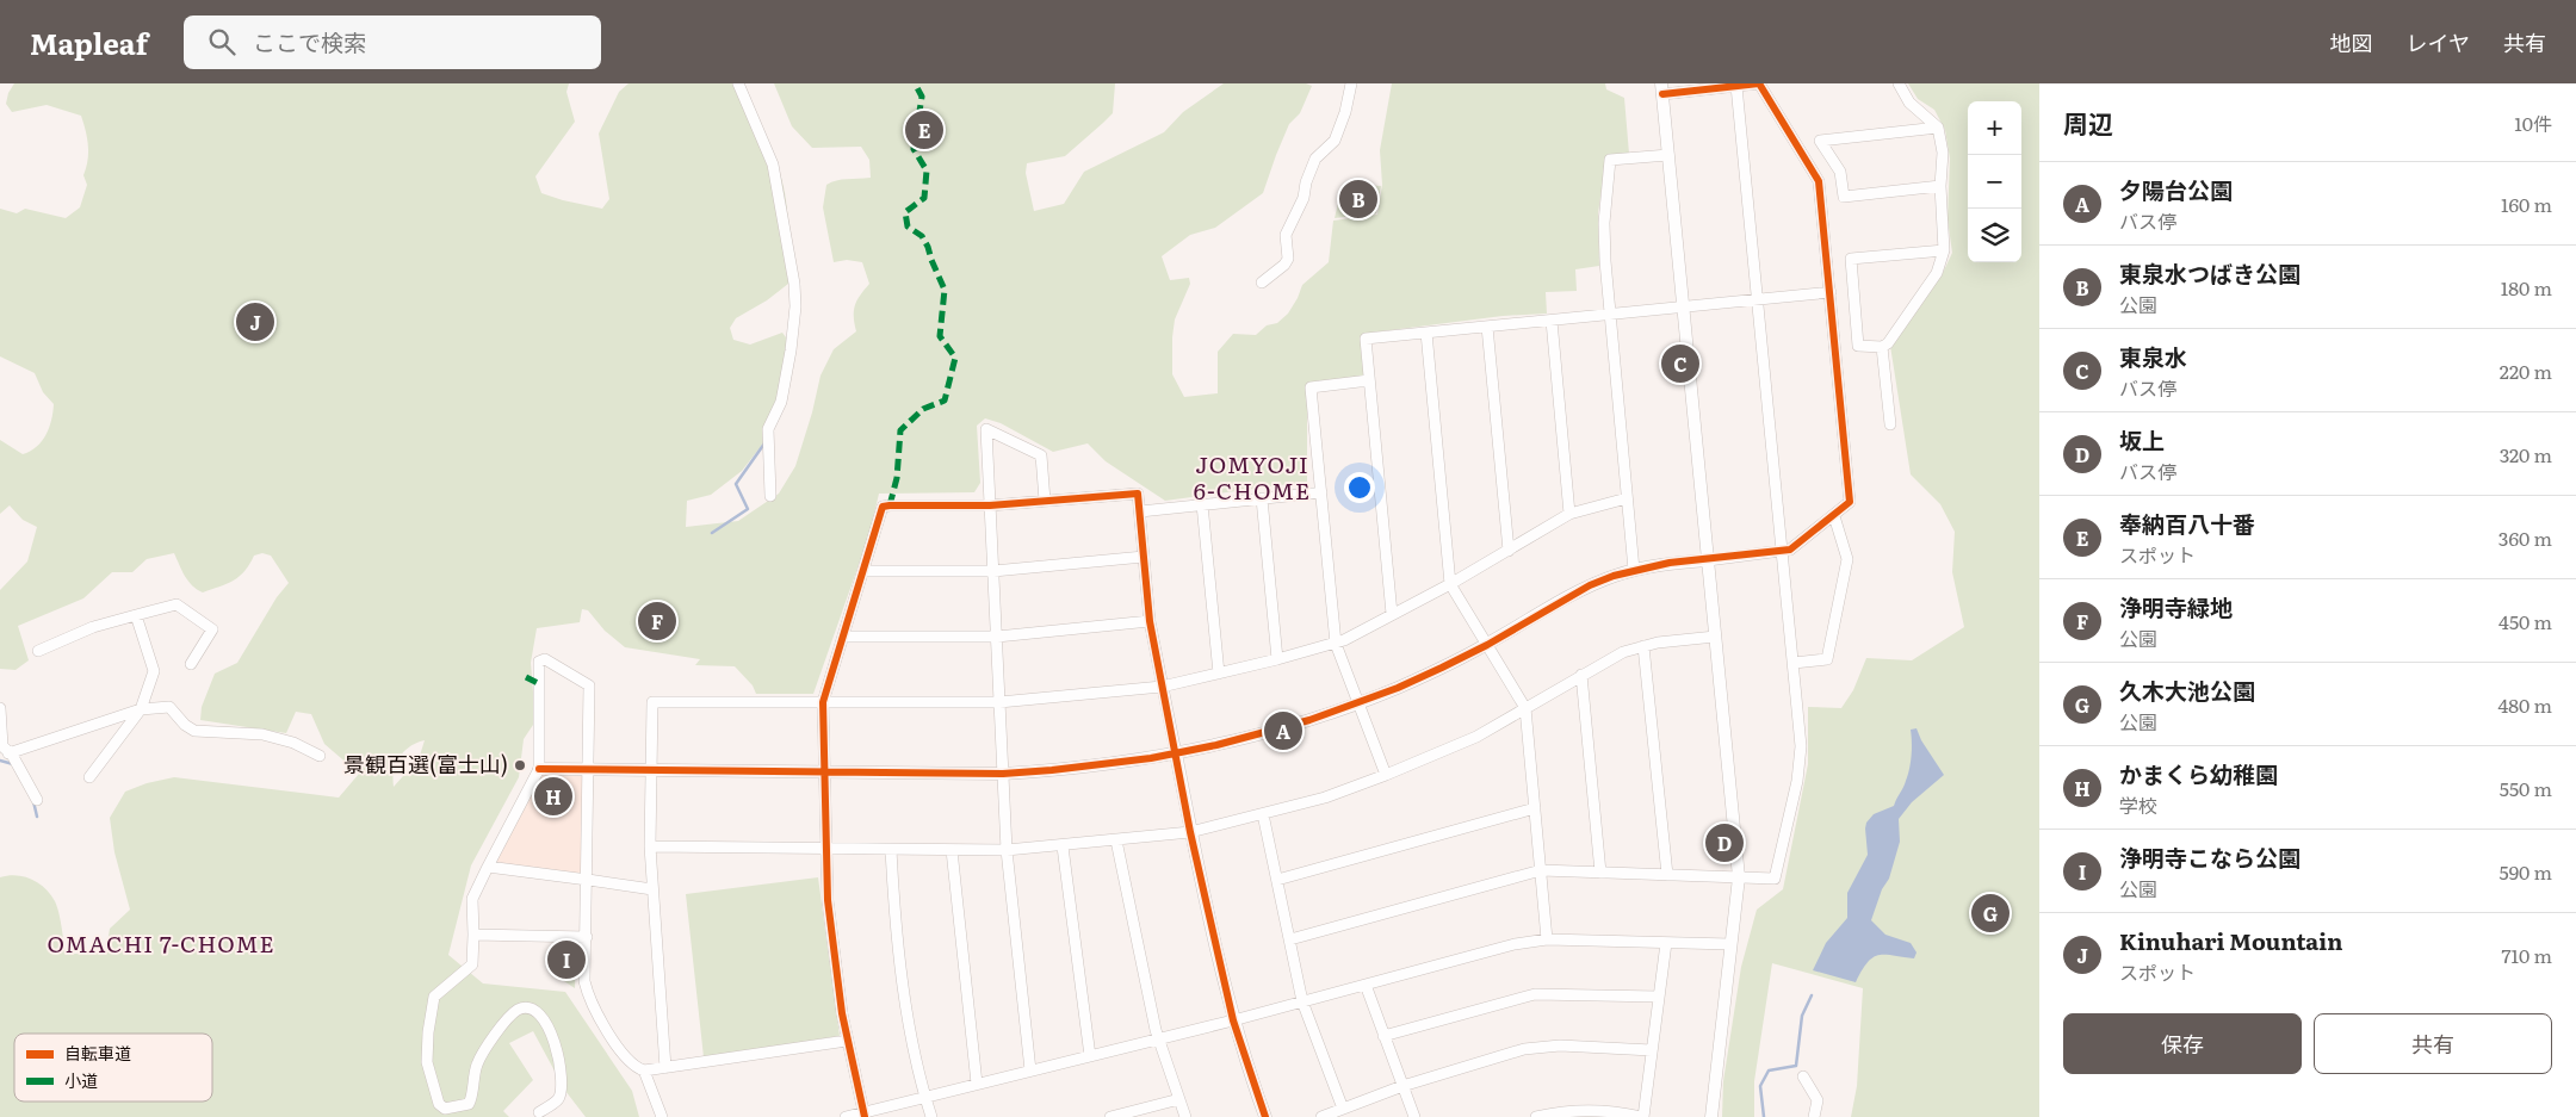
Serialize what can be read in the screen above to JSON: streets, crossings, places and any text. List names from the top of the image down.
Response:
{
  "districts": ["JOMYOJI 6-CHOME", "OMACHI 7-CHOME"],
  "places": ["景観百選(富士山)"],
  "legend": ["自転車道", "小道"],
  "page": {
    "header": "Mapleaf",
    "search": "ここで検索",
    "nav": ["地図", "レイヤ", "共有"],
    "heading": ["周辺", "10件"],
    "map_buttons": ["+", "−"],
    "pins": [
      "E",
      "B",
      "J",
      "C",
      "F",
      "A",
      "H",
      "D",
      "G",
      "I"
    ],
    "list": [
      {
        "mark": "A",
        "name": "夕陽台公園",
        "note": "バス停",
        "value": "160 m"
      },
      {
        "mark": "B",
        "name": "東泉水つばき公園",
        "note": "公園",
        "value": "180 m"
      },
      {
        "mark": "C",
        "name": "東泉水",
        "note": "バス停",
        "value": "220 m"
      },
      {
        "mark": "D",
        "name": "坂上",
        "note": "バス停",
        "value": "320 m"
      },
      {
        "mark": "E",
        "name": "奉納百八十番",
        "note": "スポット",
        "value": "360 m"
      },
      {
        "mark": "F",
        "name": "浄明寺緑地",
        "note": "公園",
        "value": "450 m"
      },
      {
        "mark": "G",
        "name": "久木大池公園",
        "note": "公園",
        "value": "480 m"
      },
      {
        "mark": "H",
        "name": "かまくら幼稚園",
        "note": "学校",
        "value": "550 m"
      },
      {
        "mark": "I",
        "name": "浄明寺こなら公園",
        "note": "公園",
        "value": "590 m"
      },
      {
        "mark": "J",
        "name": "Kinuhari Mountain",
        "note": "スポット",
        "value": "710 m"
      }
    ],
    "buttons": ["保存", "共有"]
  }
}
